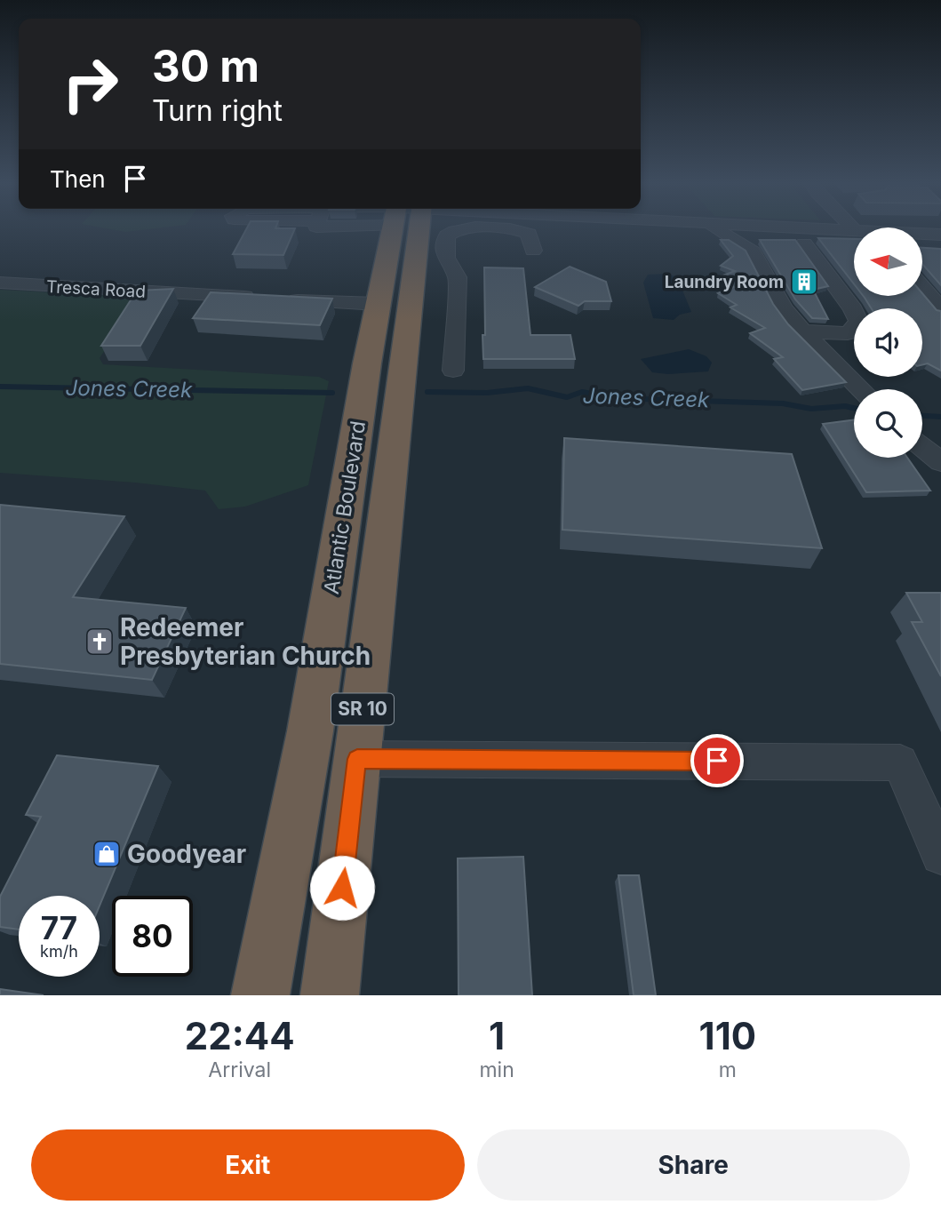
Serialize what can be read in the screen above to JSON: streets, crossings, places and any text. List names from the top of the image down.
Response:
{
  "streets": {
    "highway": ["Atlantic Boulevard", "SR 10"],
    "street": ["Tresca Road"]
  },
  "water": ["Jones Creek"],
  "places": {
    "building": ["Laundry Room"],
    "church": ["Redeemer Presbyterian Church"],
    "shop": ["Goodyear"]
  },
  "north": "left",
  "page": {
    "turn": ["30 m", "Turn right"],
    "then": "Then",
    "speed": "77 km/h",
    "limit": "80",
    "eta": [
      "22:44",
      "Arrival",
      "1",
      "min",
      "110",
      "m"
    ],
    "buttons": ["Exit", "Share"]
  }
}
